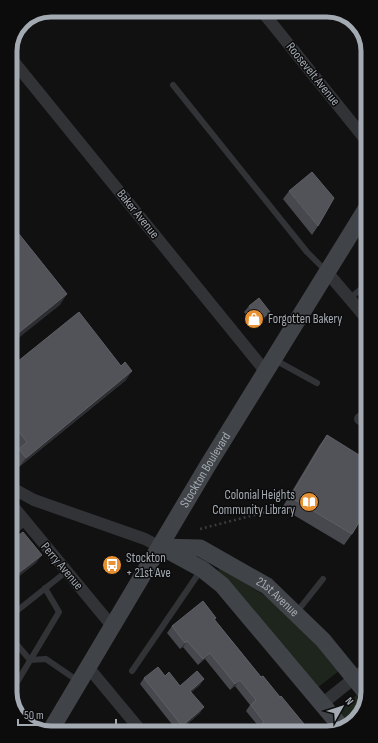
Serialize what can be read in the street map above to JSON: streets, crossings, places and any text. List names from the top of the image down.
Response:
{
  "streets": {
    "main road": ["Stockton Boulevard", "21st Avenue"],
    "street": ["Roosevelt Avenue", "Baker Avenue", "Perry Avenue"]
  },
  "crossings": [
    ["Baker Avenue", "Stockton Boulevard"],
    ["Stockton Boulevard", "Perry Avenue"],
    ["Stockton Boulevard", "21st Avenue"]
  ],
  "places": {
    "shop": ["Forgotten Bakery"],
    "library": ["Colonial Heights Community Library"],
    "bus stop": ["Stockton + 21st Ave"]
  },
  "scale_bar": "50 m",
  "north": "top right"
}
